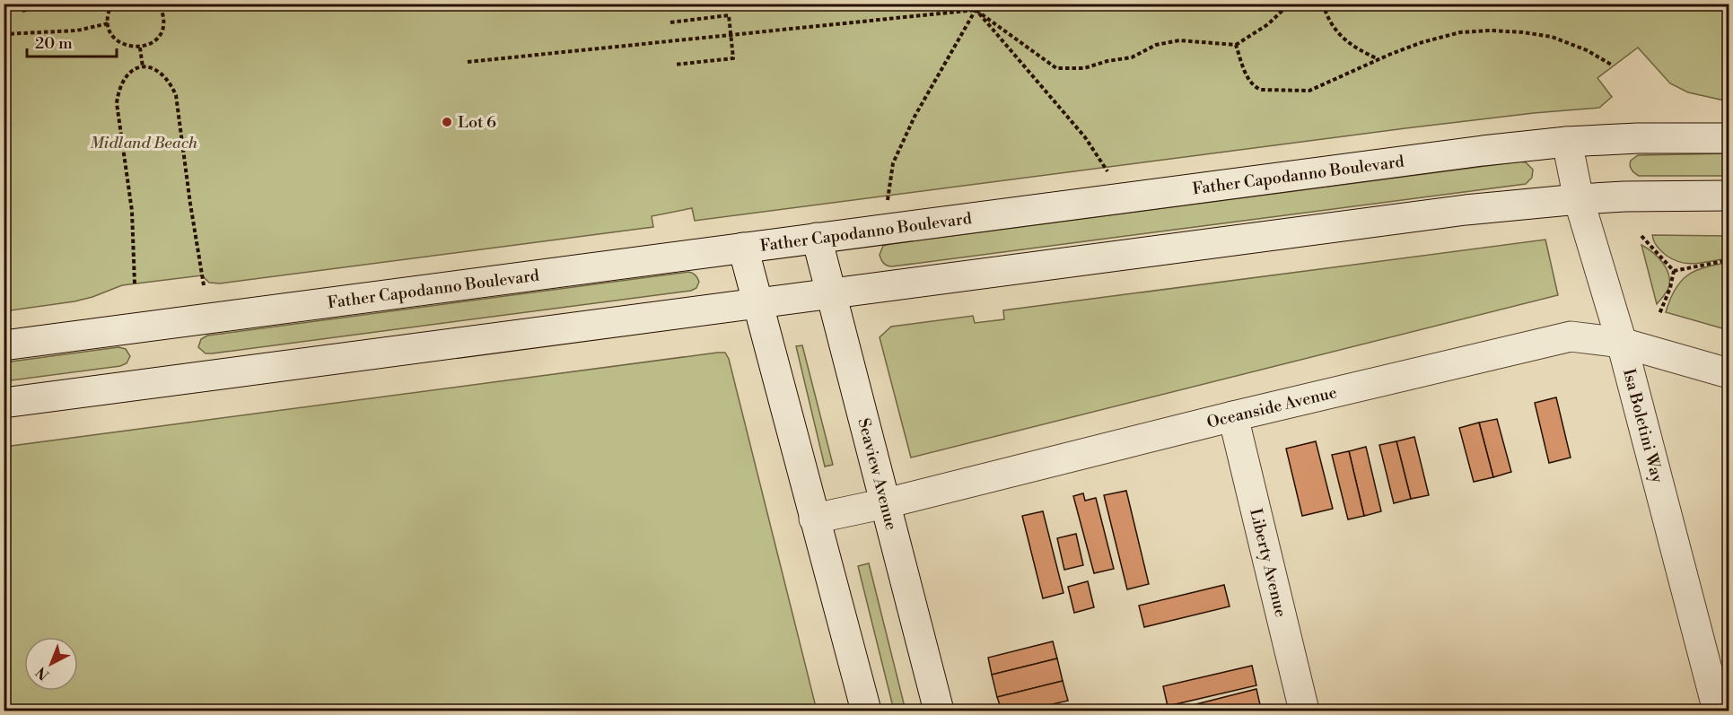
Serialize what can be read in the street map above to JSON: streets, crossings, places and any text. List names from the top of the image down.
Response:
{
  "streets": {
    "main road": [
      "Father Capodanno Boulevard",
      "Oceanside Avenue",
      "Isa Boletini Way",
      "Seaview Avenue",
      "Liberty Avenue"
    ]
  },
  "crossings": [
    ["Father Capodanno Boulevard", "Isa Boletini Way"],
    ["Father Capodanno Boulevard", "Seaview Avenue"],
    ["Oceanside Avenue", "Isa Boletini Way"],
    ["Oceanside Avenue", "Seaview Avenue"],
    ["Oceanside Avenue", "Liberty Avenue"]
  ],
  "parks": ["Midland Beach"],
  "places": ["Lot 6"],
  "scale_bar": "20 m",
  "north": "bottom left"
}
